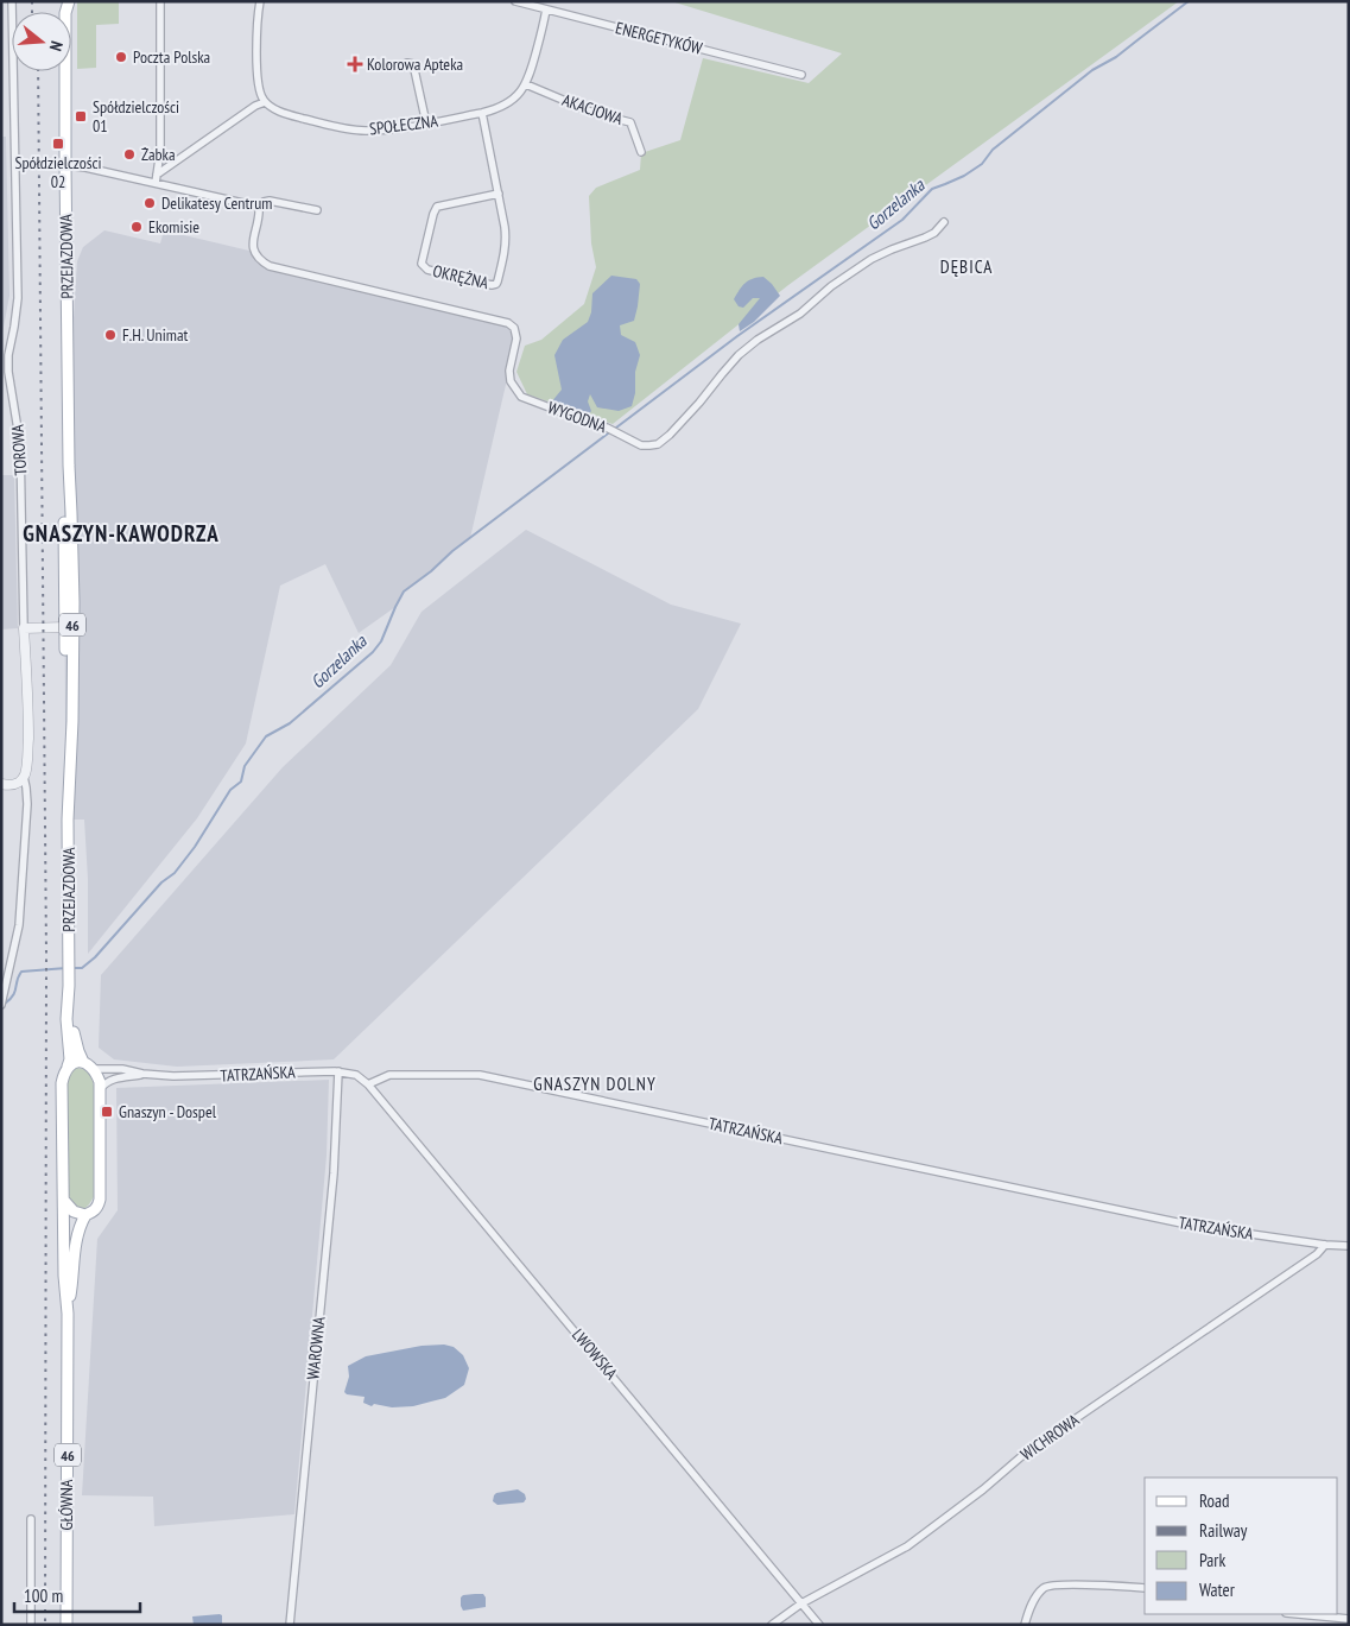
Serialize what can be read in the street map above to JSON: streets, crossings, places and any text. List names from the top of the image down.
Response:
{
  "streets": {
    "main road": ["PRZEJAZDOWA", "46", "GŁÓWNA"],
    "street": [
      "ENERGETYKÓW",
      "AKACJOWA",
      "SPOŁECZNA",
      "OKRĘŻNA",
      "WYGODNA",
      "TOROWA",
      "TATRZAŃSKA",
      "WAROWNA",
      "LWOWSKA",
      "WICHROWA"
    ]
  },
  "crossings": [
    ["AKACJOWA", "SPOŁECZNA"],
    ["SPOŁECZNA", "OKRĘŻNA"],
    ["PRZEJAZDOWA", "46"],
    ["46", "TATRZAŃSKA"],
    ["46", "GŁÓWNA"],
    ["TATRZAŃSKA", "WAROWNA"],
    ["TATRZAŃSKA", "LWOWSKA"],
    ["TATRZAŃSKA", "WICHROWA"],
    ["LWOWSKA", "WICHROWA"]
  ],
  "districts": ["DĘBICA", "GNASZYN-KAWODRZA", "GNASZYN DOLNY"],
  "water": ["Gorzelanka"],
  "places": {
    "other": [
      "Poczta Polska",
      "Żabka",
      "Delikatesy Centrum",
      "Ekomisie",
      "F.H. Unimat"
    ],
    "health": ["Kolorowa Apteka"],
    "transit": ["Spółdzielczości 01", "Spółdzielczości 02", "Gnaszyn - Dospel"]
  },
  "legend": [
    "Road",
    "Railway",
    "Park",
    "Water"
  ],
  "scale_bar": "100 m",
  "north": "right"
}
